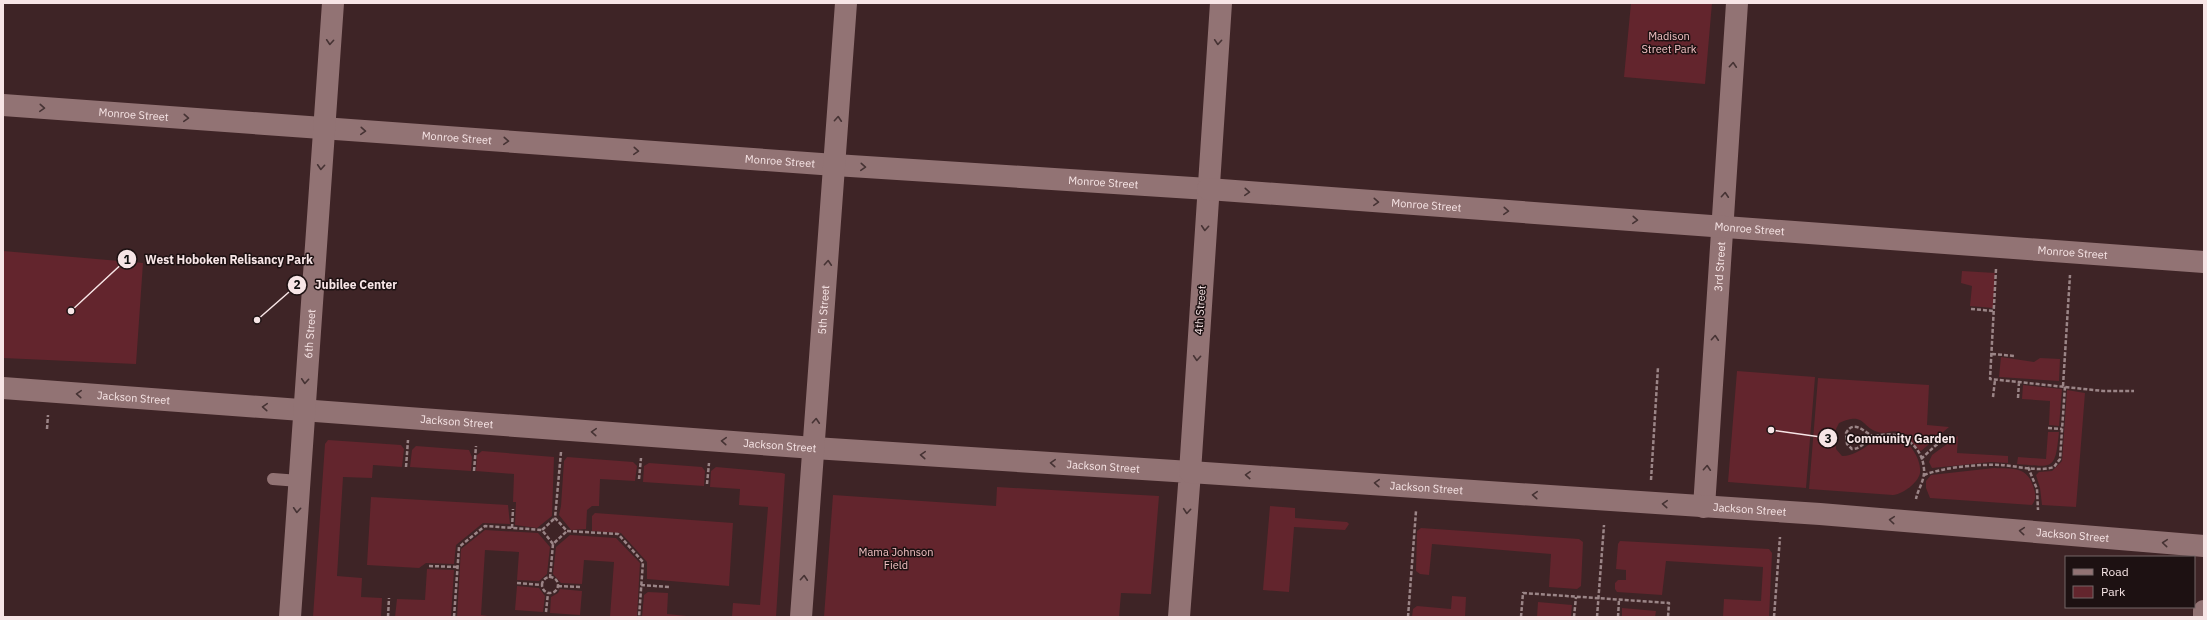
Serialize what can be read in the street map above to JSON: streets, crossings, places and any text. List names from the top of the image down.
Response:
{
  "streets": {
    "street": [
      "Monroe Street",
      "3rd Street",
      "5th Street",
      "4th Street",
      "6th Street",
      "Jackson Street"
    ]
  },
  "crossings": [
    ["Monroe Street", "3rd Street"],
    ["Monroe Street", "5th Street"],
    ["Monroe Street", "4th Street"],
    ["Monroe Street", "6th Street"],
    ["3rd Street", "Jackson Street"],
    ["5th Street", "Jackson Street"],
    ["4th Street", "Jackson Street"],
    ["6th Street", "Jackson Street"]
  ],
  "one_way": [
    "Monroe Street",
    "3rd Street",
    "5th Street",
    "4th Street",
    "6th Street",
    "Jackson Street"
  ],
  "parks": ["Madison Street Park", "Mama Johnson Field"],
  "places": ["West Hoboken Relisancy Park", "Jubilee Center", "Community Garden"],
  "legend": ["Road", "Park"]
}
